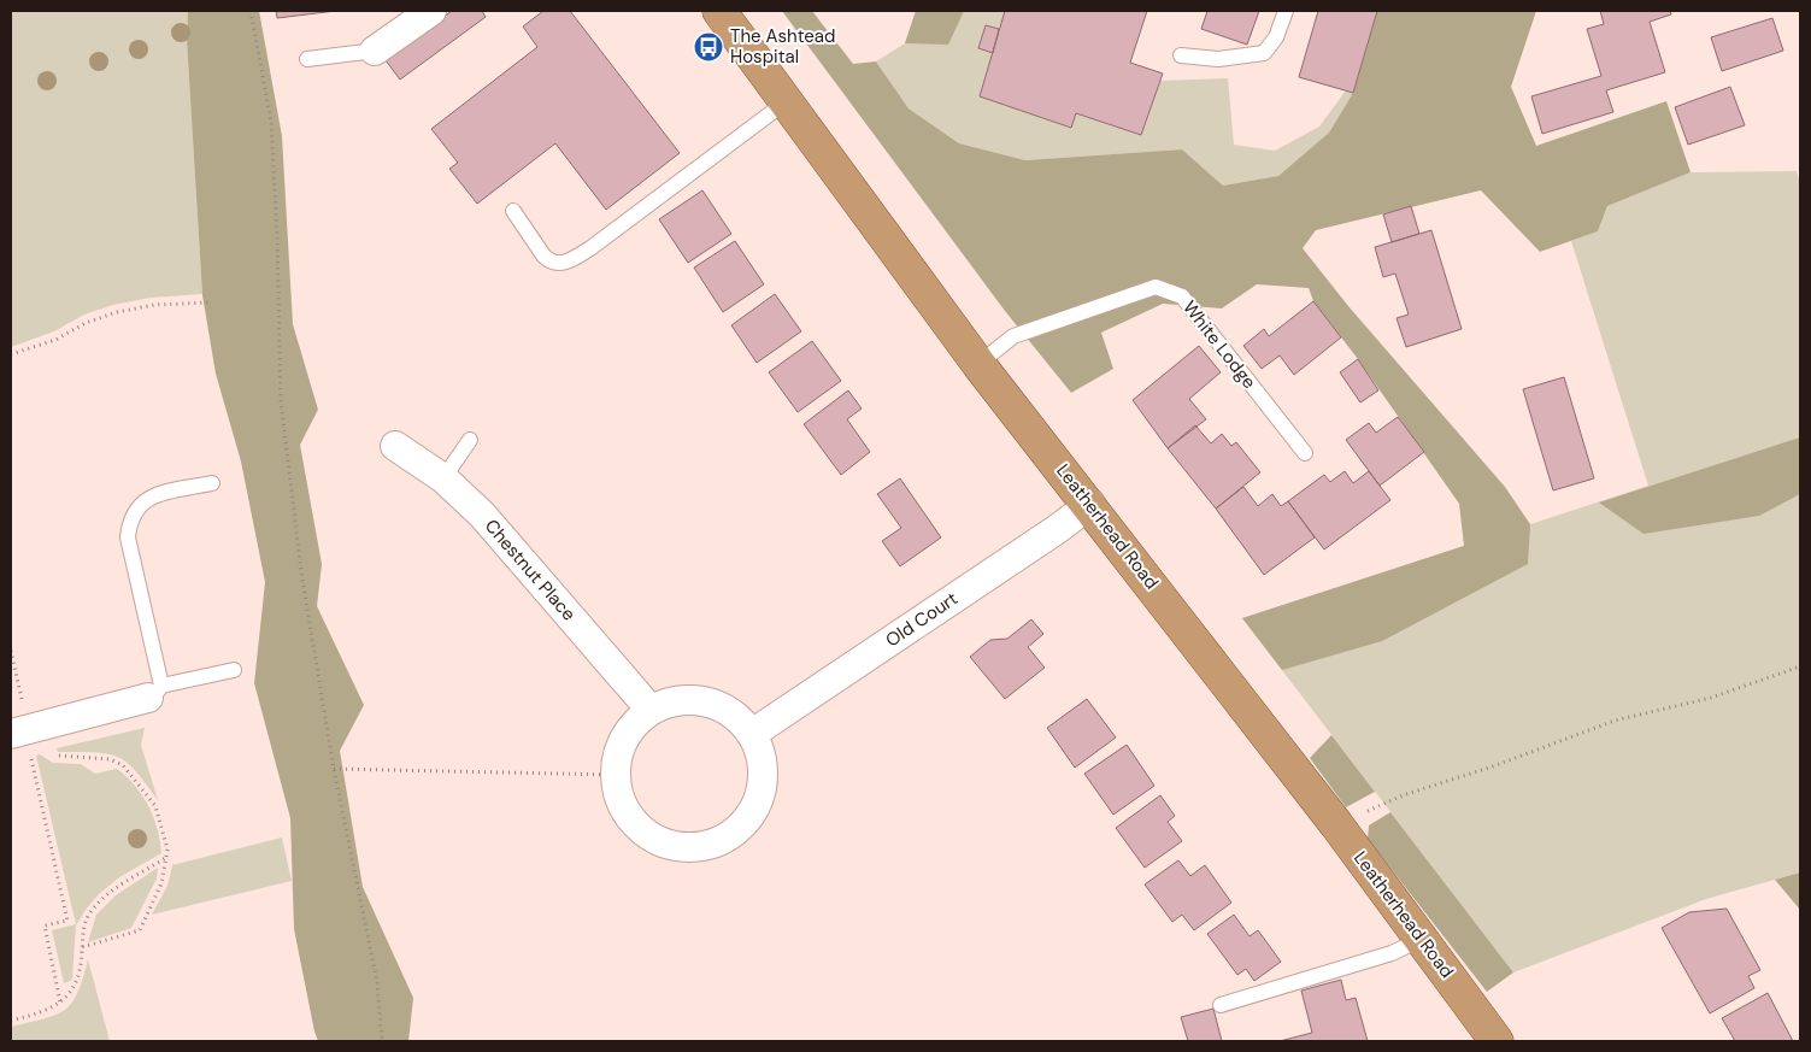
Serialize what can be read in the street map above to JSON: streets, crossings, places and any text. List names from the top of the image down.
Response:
{
  "streets": {
    "highway": ["Leatherhead Road"],
    "street": ["Chestnut Place", "Old Court"],
    "lane": ["White Lodge"]
  },
  "crossings": [
    ["White Lodge", "Leatherhead Road"],
    ["Leatherhead Road", "Old Court"],
    ["Chestnut Place", "Old Court"]
  ],
  "places": {
    "bus stop": ["The Ashtead Hospital"]
  }
}
